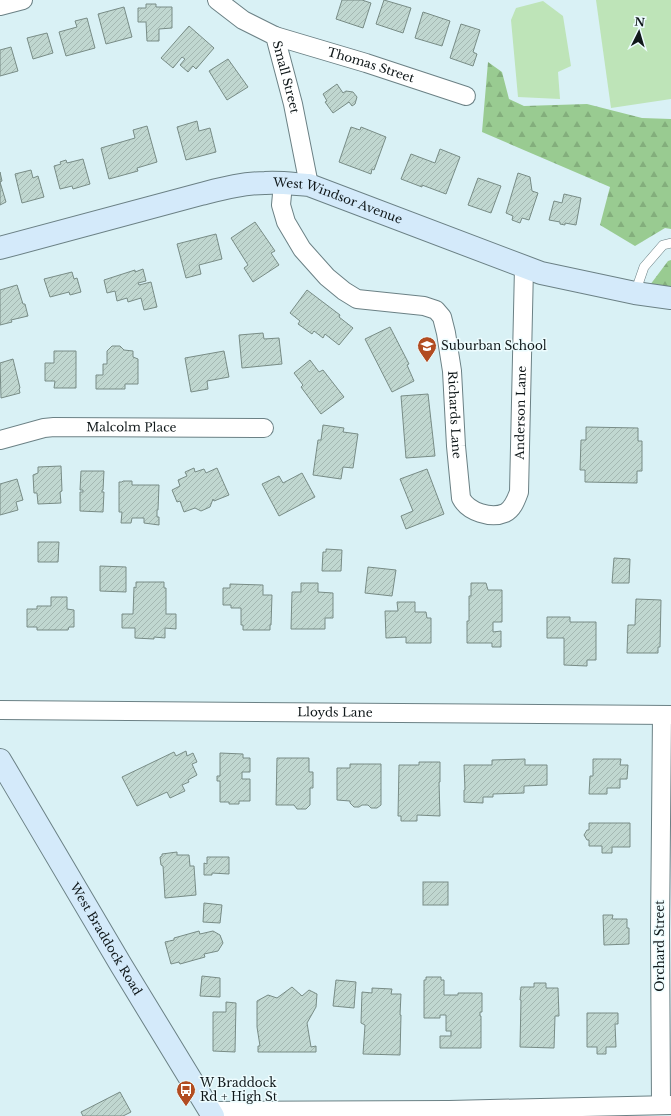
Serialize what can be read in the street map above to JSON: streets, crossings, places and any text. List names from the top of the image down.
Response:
{
  "streets": {
    "street": [
      "Thomas Street",
      "Small Street",
      "West Windsor Avenue",
      "Anderson Lane",
      "Richards Lane",
      "Malcolm Place",
      "Lloyds Lane",
      "West Braddock Road",
      "Orchard Street"
    ]
  },
  "crossings": [
    ["Thomas Street", "Small Street"],
    ["Small Street", "West Windsor Avenue"],
    ["West Windsor Avenue", "Anderson Lane"],
    ["West Windsor Avenue", "Richards Lane"],
    ["Anderson Lane", "Richards Lane"],
    ["Lloyds Lane", "Orchard Street"]
  ],
  "places": {
    "school or university": ["Suburban School"],
    "bus stop": ["W Braddock Rd + High St"]
  },
  "north": "top"
}
